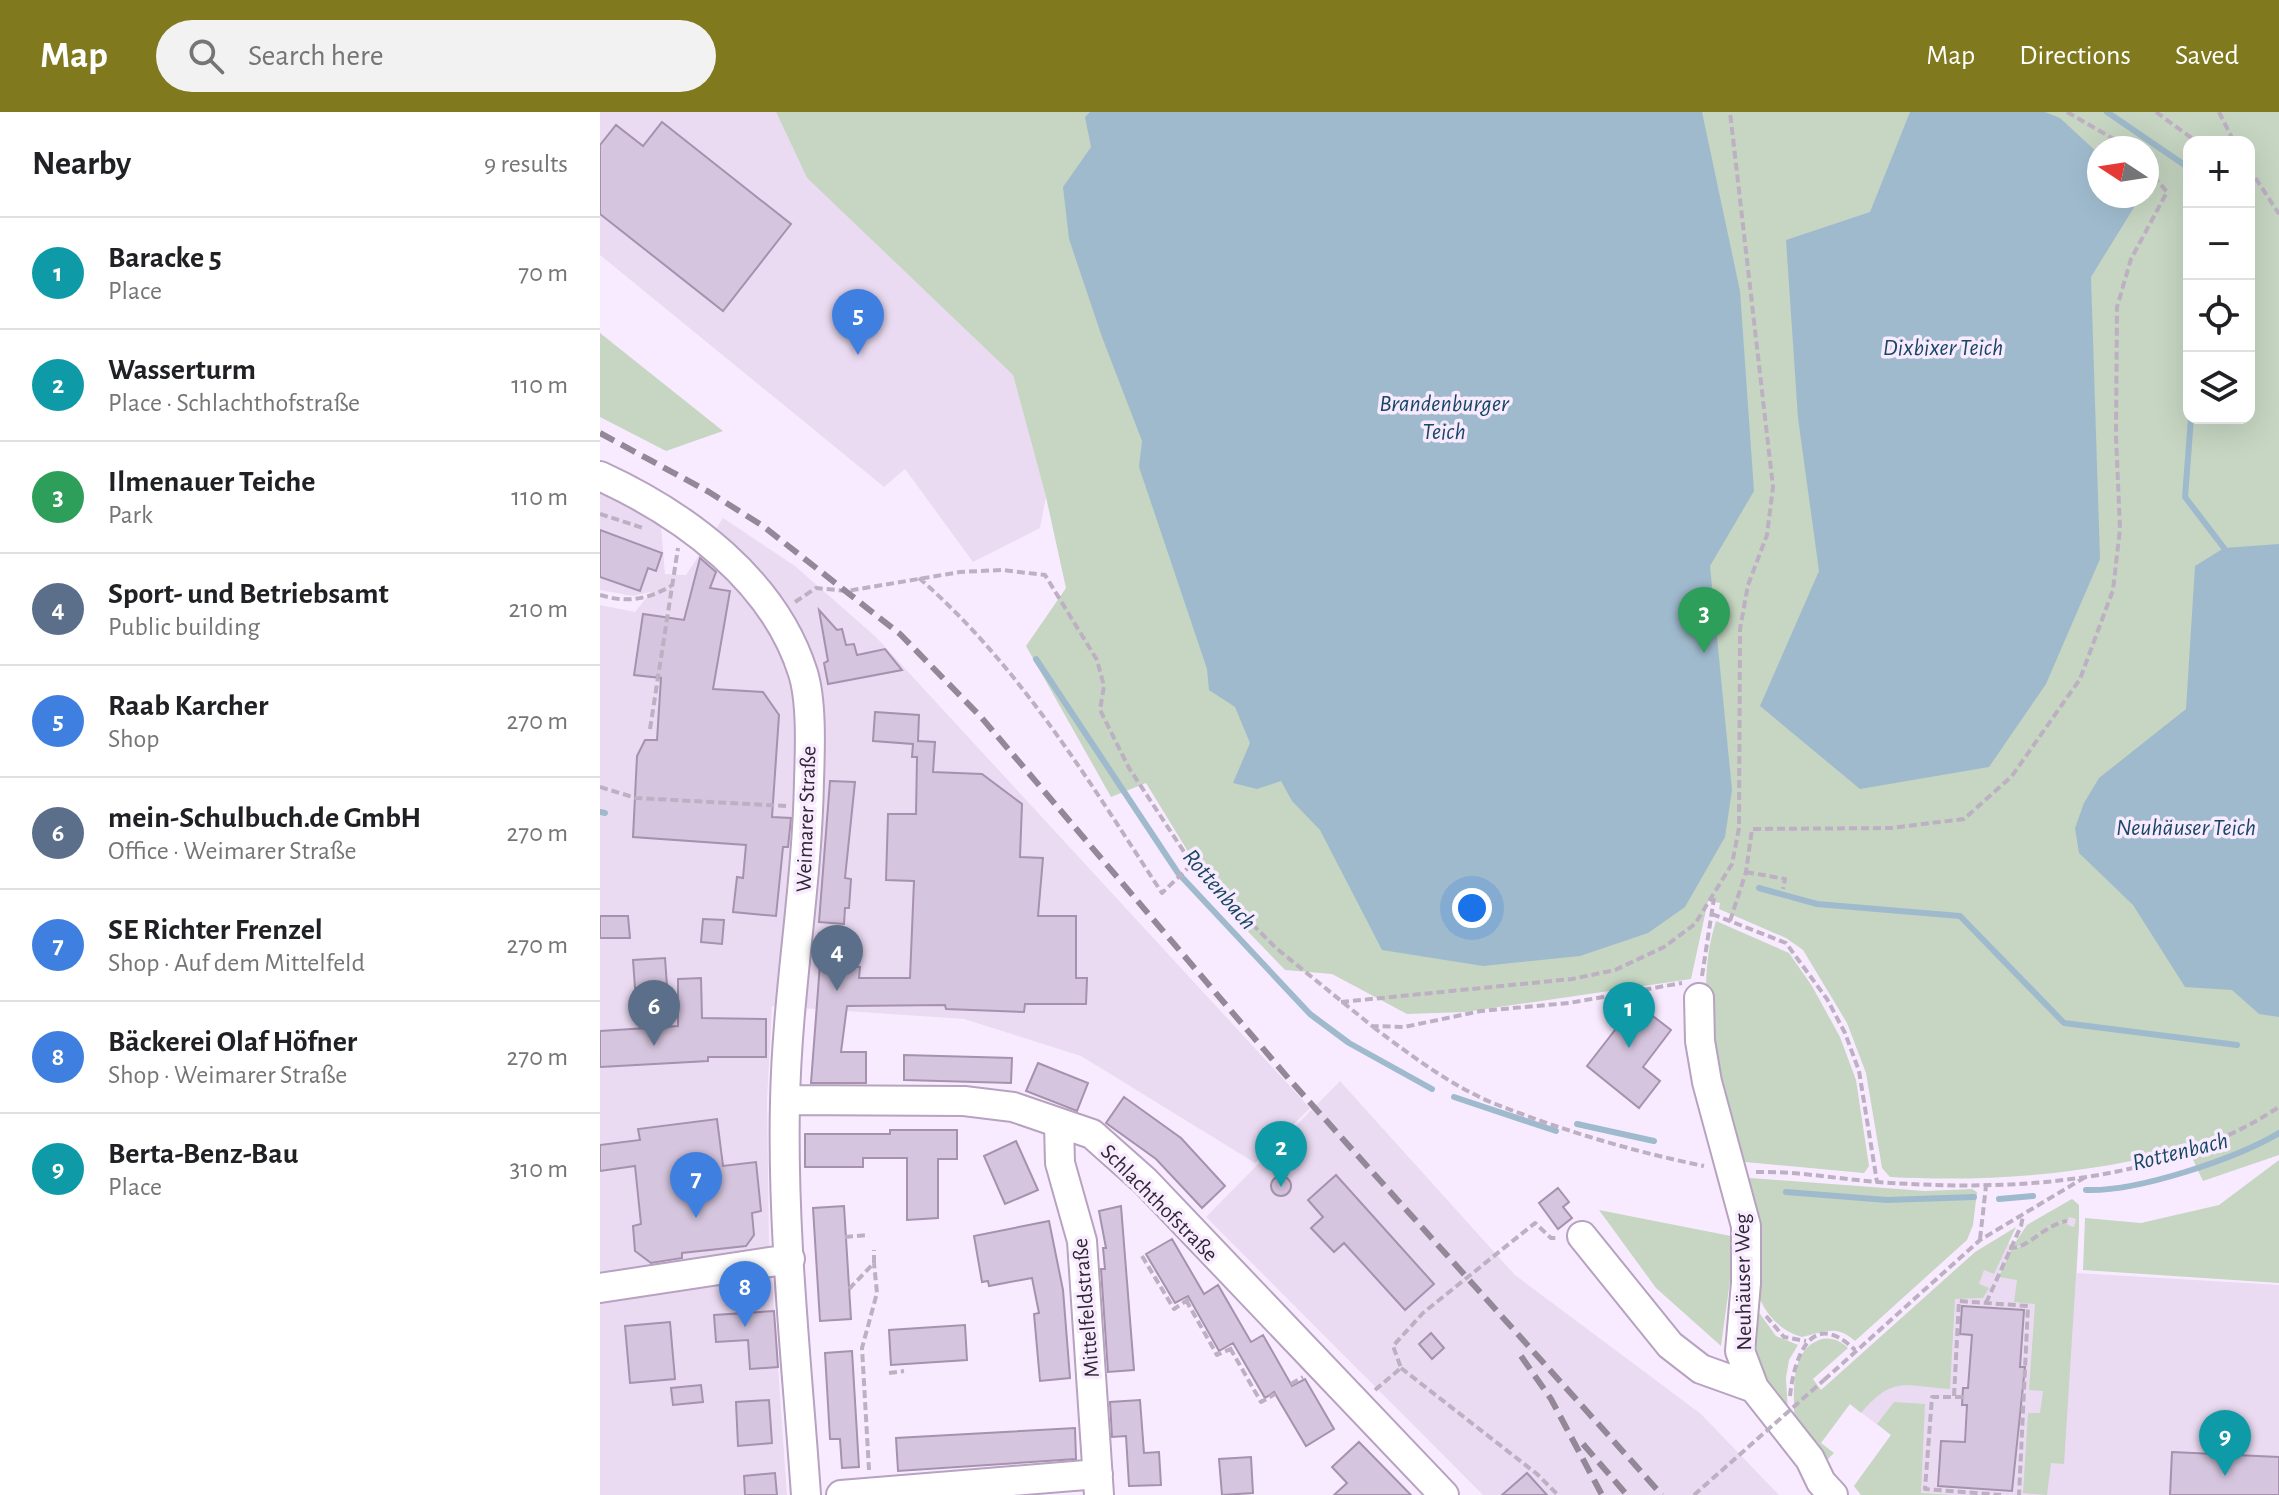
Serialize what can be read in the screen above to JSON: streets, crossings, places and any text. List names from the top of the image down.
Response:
{
  "streets": {
    "street": [
      "Weimarer Straße",
      "Schlachthofstraße",
      "Neuhäuser Weg",
      "Mittelfeldstraße"
    ]
  },
  "crossings": [
    ["Weimarer Straße", "Schlachthofstraße"],
    ["Schlachthofstraße", "Mittelfeldstraße"]
  ],
  "water": [
    "Dixbixer Teich",
    "Brandenburger Teich",
    "Neuhäuser Teich",
    "Rottenbach"
  ],
  "north": "left",
  "page": {
    "header": "Map",
    "search": "Search here",
    "nav": ["Map", "Directions", "Saved"],
    "heading": ["Nearby", "9 results"],
    "map_buttons": ["+", "−"],
    "list": [
      {
        "mark": "1",
        "name": "Baracke 5",
        "note": "Place",
        "value": "70 m"
      },
      {
        "mark": "2",
        "name": "Wasserturm",
        "note": "Place · Schlachthofstraße",
        "value": "110 m"
      },
      {
        "mark": "3",
        "name": "Ilmenauer Teiche",
        "note": "Park",
        "value": "110 m"
      },
      {
        "mark": "4",
        "name": "Sport- und Betriebsamt",
        "note": "Public building",
        "value": "210 m"
      },
      {
        "mark": "5",
        "name": "Raab Karcher",
        "note": "Shop",
        "value": "270 m"
      },
      {
        "mark": "6",
        "name": "mein-Schulbuch.de GmbH",
        "note": "Office · Weimarer Straße",
        "value": "270 m"
      },
      {
        "mark": "7",
        "name": "SE Richter Frenzel",
        "note": "Shop · Auf dem Mittelfeld",
        "value": "270 m"
      },
      {
        "mark": "8",
        "name": "Bäckerei Olaf Höfner",
        "note": "Shop · Weimarer Straße",
        "value": "270 m"
      },
      {
        "mark": "9",
        "name": "Berta-Benz-Bau",
        "note": "Place",
        "value": "310 m"
      }
    ],
    "pins": [
      "5",
      "3",
      "4",
      "6",
      "1",
      "2",
      "7",
      "8",
      "9"
    ]
  }
}
